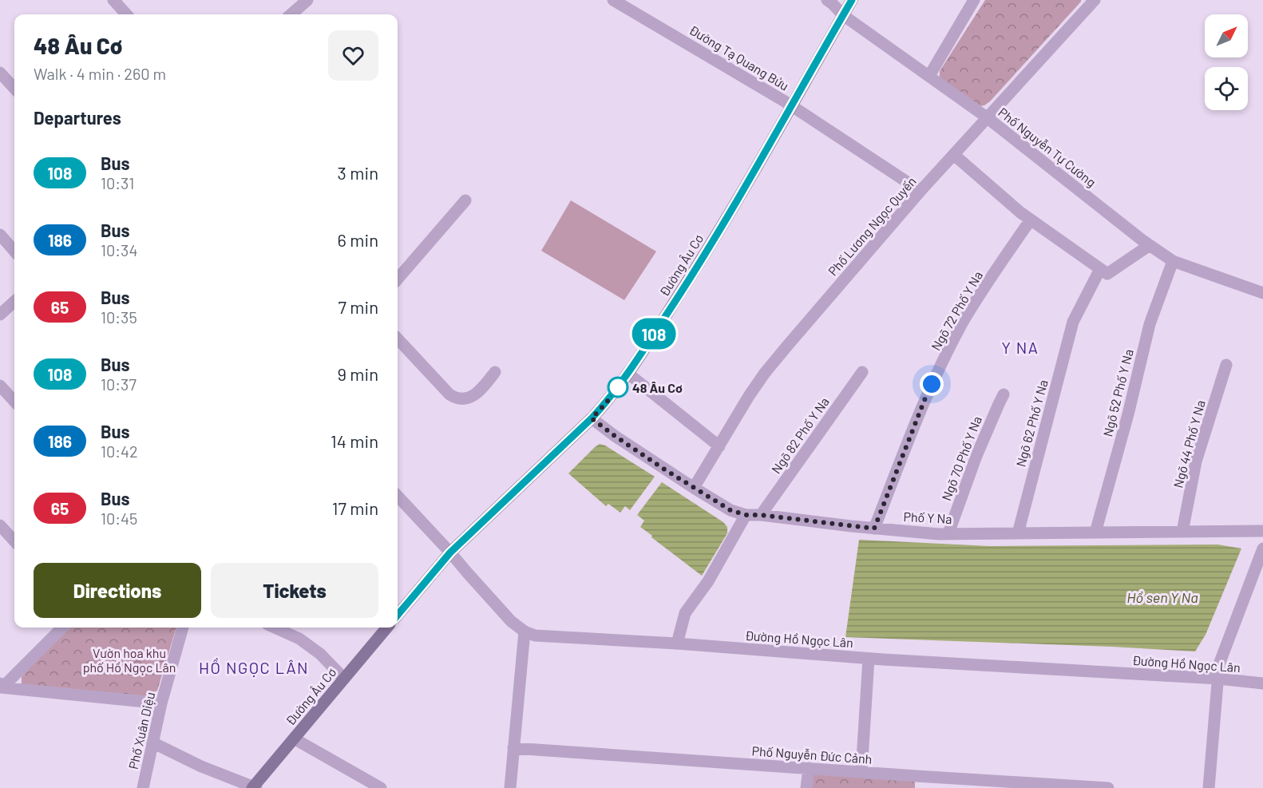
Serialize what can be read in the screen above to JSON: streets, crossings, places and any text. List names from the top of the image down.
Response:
{
  "streets": {
    "main road": ["Đường Âu Cơ"],
    "street": [
      "Đường Tạ Quang Bửu",
      "Phố Nguyễn Tự Cường",
      "Phố Lương Ngọc Quyến",
      "Ngõ 72 Phố Y Na",
      "Ngõ 52 Phố Y Na",
      "Ngõ 62 Phố Y Na",
      "Ngõ 82 Phố Y Na",
      "Ngõ 44 Phố Y Na",
      "Ngõ 70 Phố Y Na",
      "Phố Y Na",
      "Đường Hồ Ngọc Lân",
      "Phố Xuân Diệu",
      "Phố Nguyễn Đức Cảnh"
    ]
  },
  "crossings": [
    ["Đường Tạ Quang Bửu", "Phố Lương Ngọc Quyến"],
    ["Đường Tạ Quang Bửu", "Đường Âu Cơ"],
    ["Phố Nguyễn Tự Cường", "Phố Lương Ngọc Quyến"],
    ["Phố Nguyễn Tự Cường", "Đường Âu Cơ"],
    ["Phố Nguyễn Tự Cường", "Ngõ 52 Phố Y Na"],
    ["Phố Lương Ngọc Quyến", "Phố Y Na"],
    ["Đường Âu Cơ", "Phố Y Na"],
    ["Đường Âu Cơ", "Đường Hồ Ngọc Lân"],
    ["Ngõ 72 Phố Y Na", "Phố Y Na"],
    ["Ngõ 52 Phố Y Na", "Phố Y Na"],
    ["Ngõ 62 Phố Y Na", "Phố Y Na"],
    ["Ngõ 82 Phố Y Na", "Phố Y Na"],
    ["Ngõ 44 Phố Y Na", "Phố Y Na"],
    ["Ngõ 70 Phố Y Na", "Phố Y Na"]
  ],
  "districts": ["Y NA", "HỒ NGỌC LÂN"],
  "water": ["Hồ sen Y Na"],
  "parks": ["Vườn hoa khu phố Hồ Ngọc Lân"],
  "places": ["48 Âu Cơ"],
  "lines": ["bus line 108"],
  "north": "top right",
  "page": {
    "on_map": "108",
    "heading": [
      ["48 Âu Cơ", "Walk · 4 min · 260 m"],
      "Departures"
    ],
    "list": [
      {
        "mark": "108",
        "name": "Bus",
        "note": "10:31",
        "value": "3 min"
      },
      {
        "mark": "186",
        "name": "Bus",
        "note": "10:34",
        "value": "6 min"
      },
      {
        "mark": "65",
        "name": "Bus",
        "note": "10:35",
        "value": "7 min"
      },
      {
        "mark": "108",
        "name": "Bus",
        "note": "10:37",
        "value": "9 min"
      },
      {
        "mark": "186",
        "name": "Bus",
        "note": "10:42",
        "value": "14 min"
      },
      {
        "mark": "65",
        "name": "Bus",
        "note": "10:45",
        "value": "17 min"
      }
    ],
    "buttons": ["Directions", "Tickets"]
  }
}
